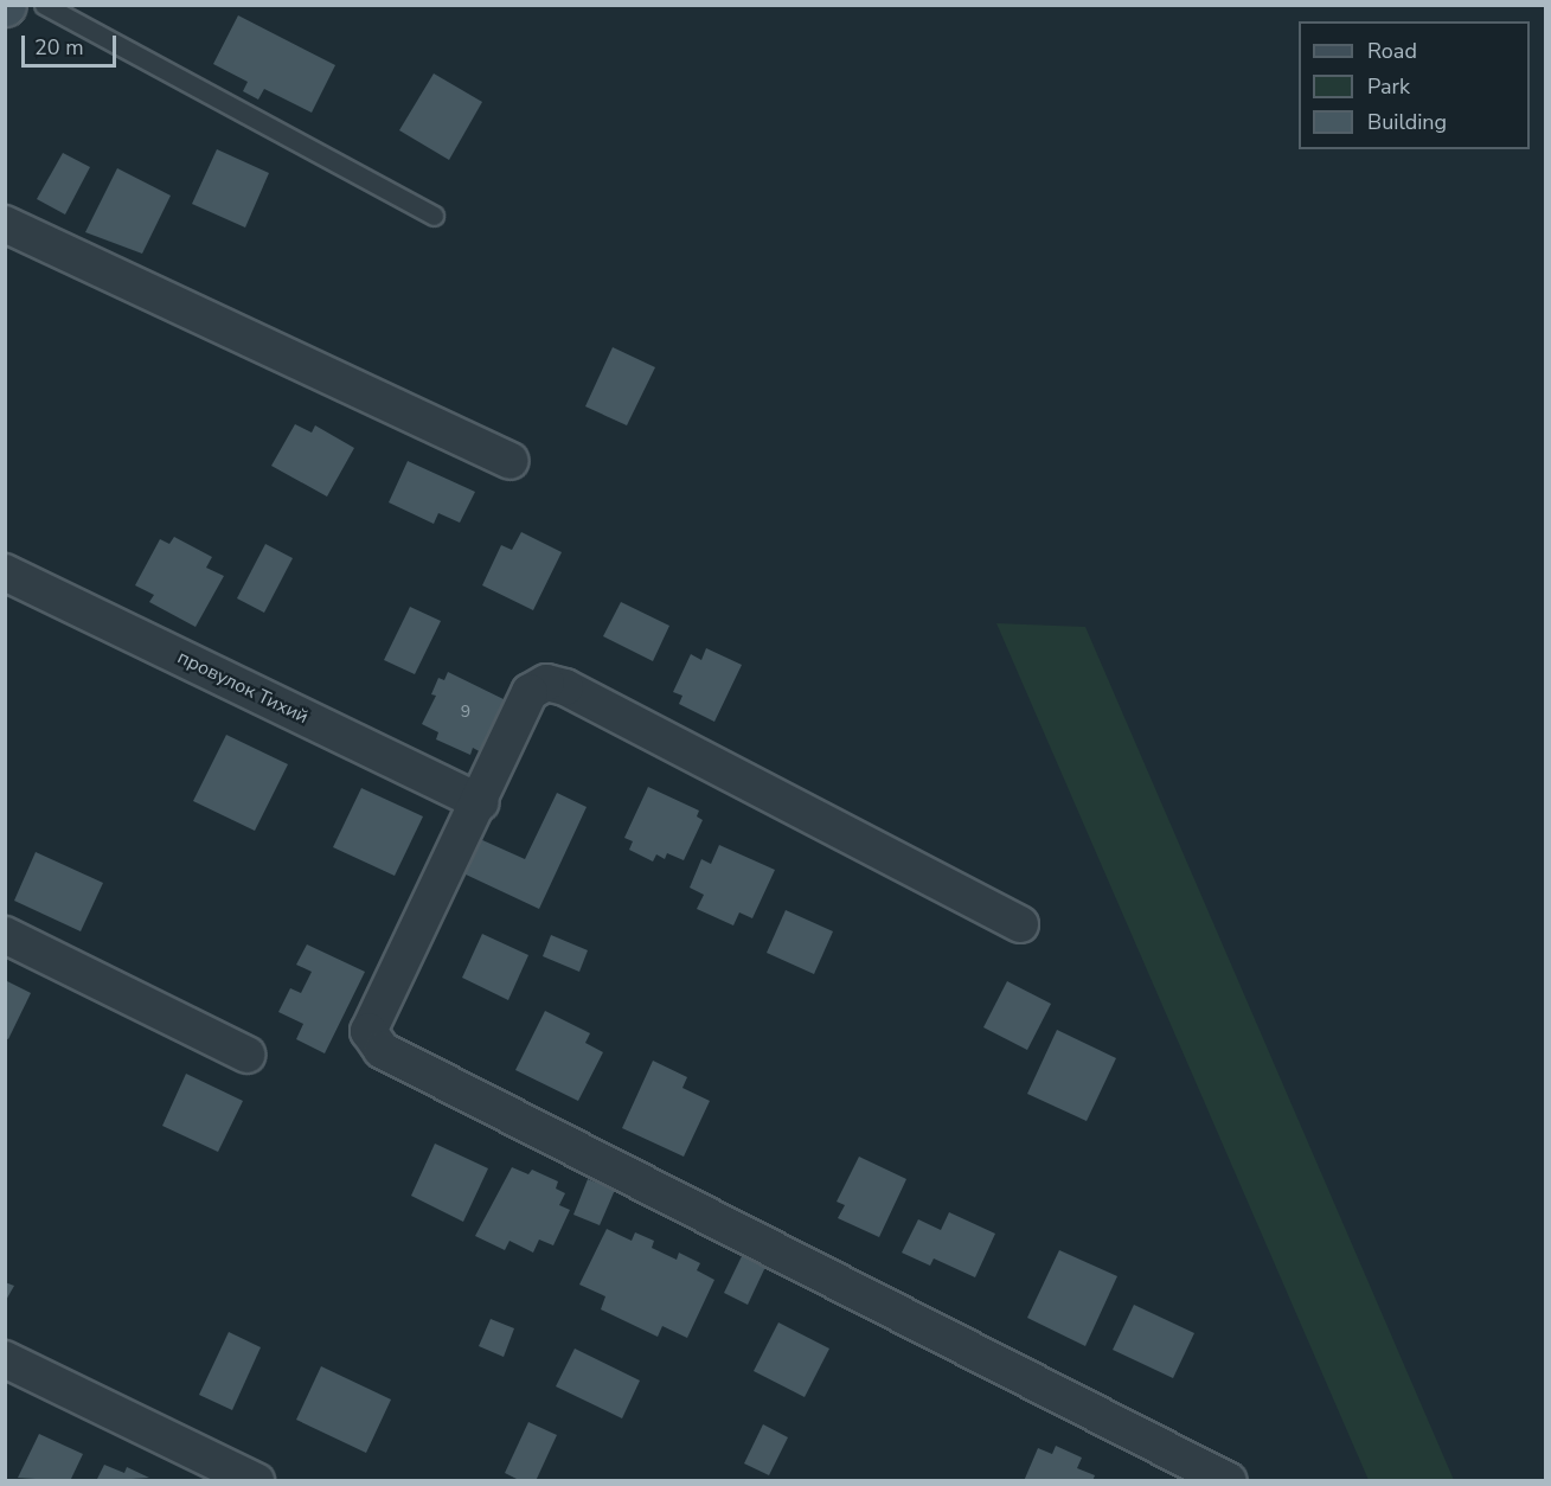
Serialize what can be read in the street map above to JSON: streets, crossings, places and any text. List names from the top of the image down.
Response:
{
  "streets": {
    "street": ["провулок Тихий"]
  },
  "house_numbers": ["9"],
  "legend": ["Road", "Park", "Building"],
  "scale_bar": "20 m"
}
